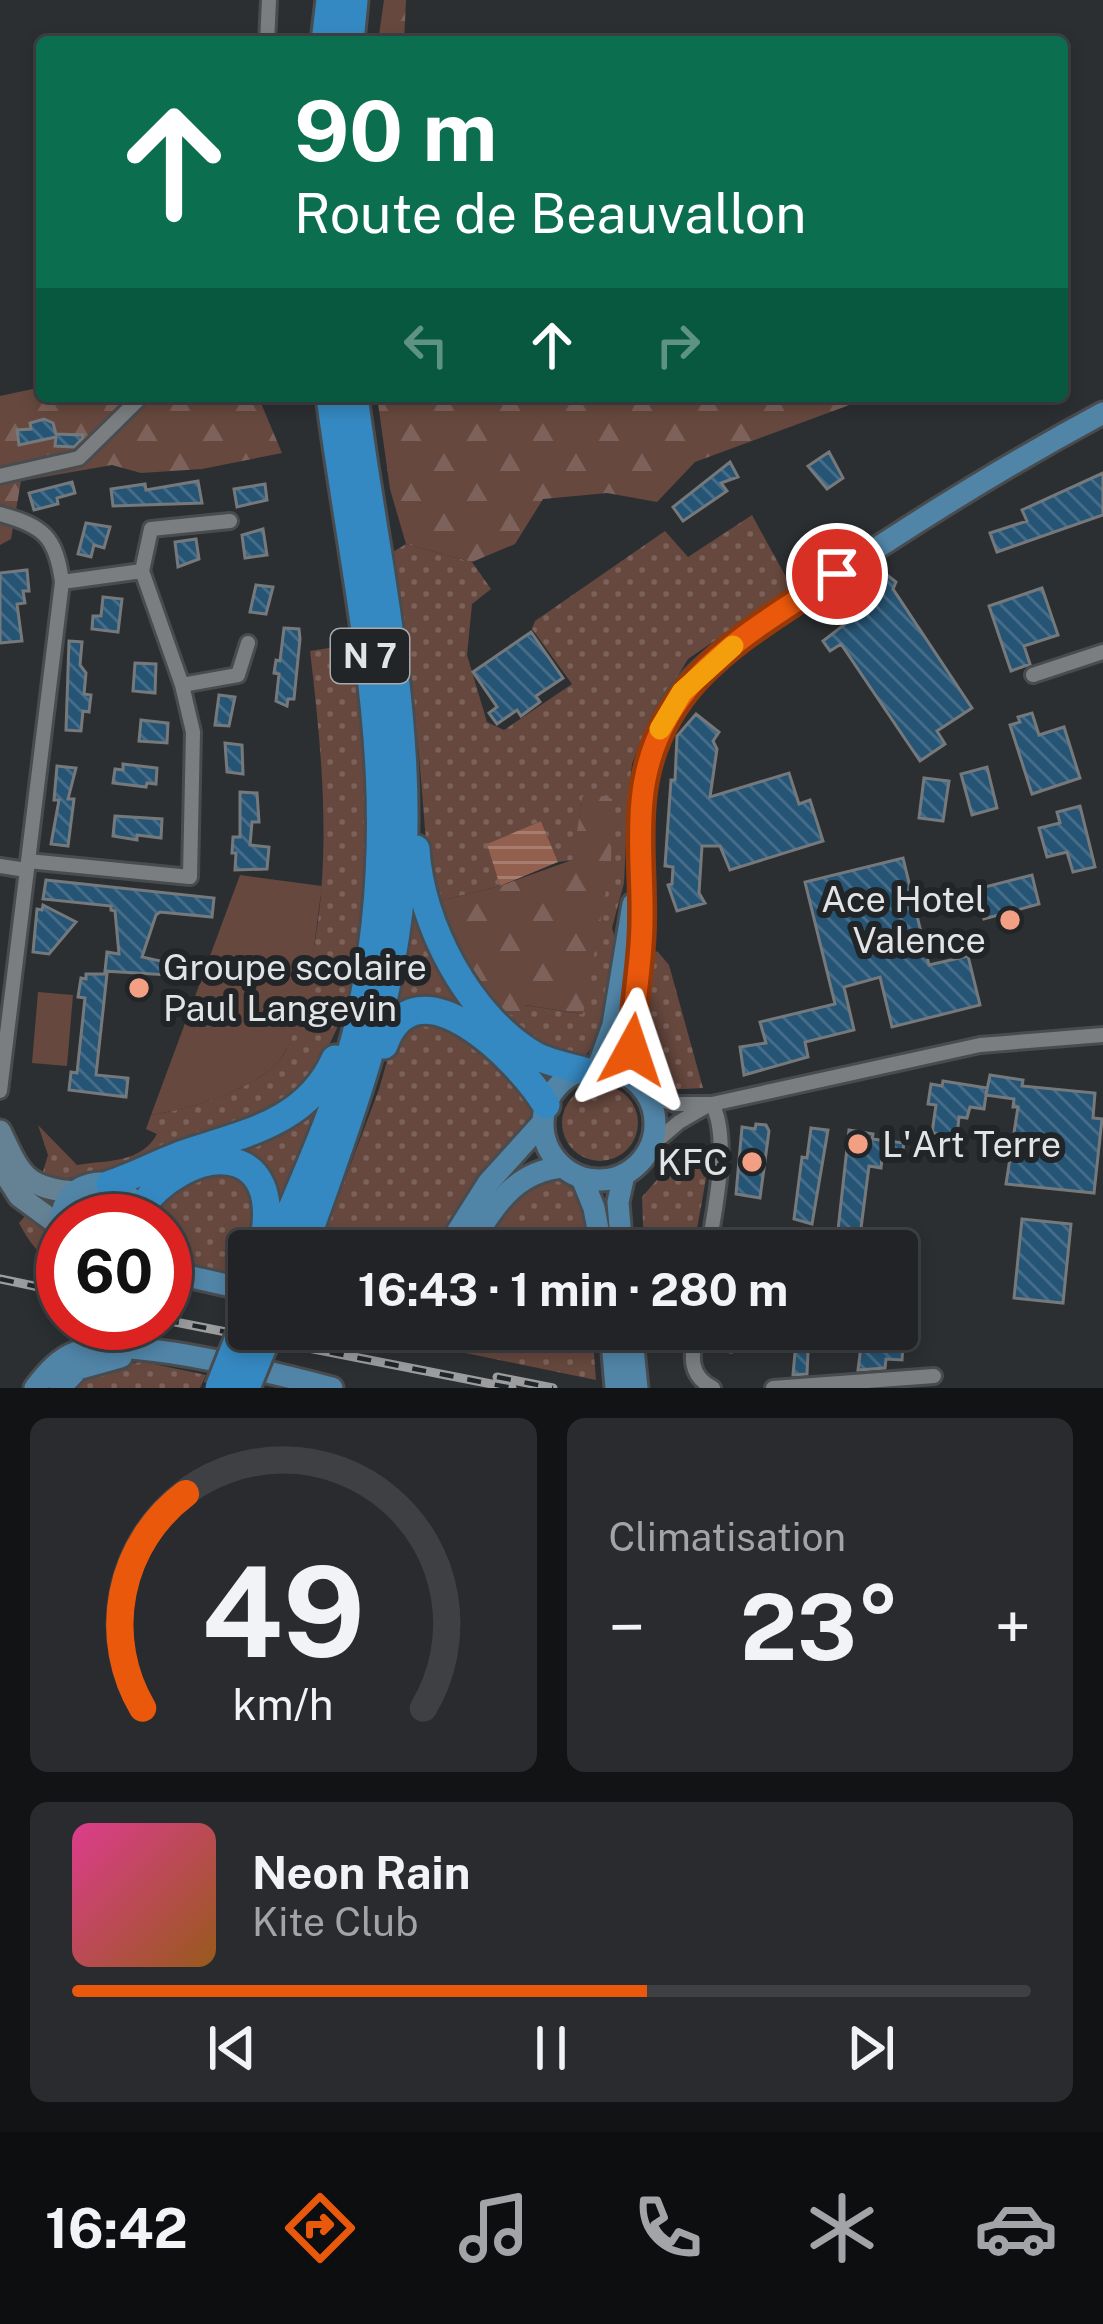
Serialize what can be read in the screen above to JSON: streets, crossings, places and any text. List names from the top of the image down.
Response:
{
  "streets": {
    "highway": ["N 7"]
  },
  "places": [
    "Ace Hotel Valence",
    "Groupe scolaire Paul Langevin",
    "L'Art Terre",
    "KFC"
  ],
  "page": {
    "turn": ["90 m", "Route de Beauvallon"],
    "limit": "60",
    "trip": "16:43 · 1 min · 280 m",
    "tile": "Climatisation",
    "heat": ["−", "23°", "+"],
    "song": ["Neon Rain", "Kite Club"],
    "tabs": "16:42",
    "gauge": ["49", "km/h"]
  }
}
